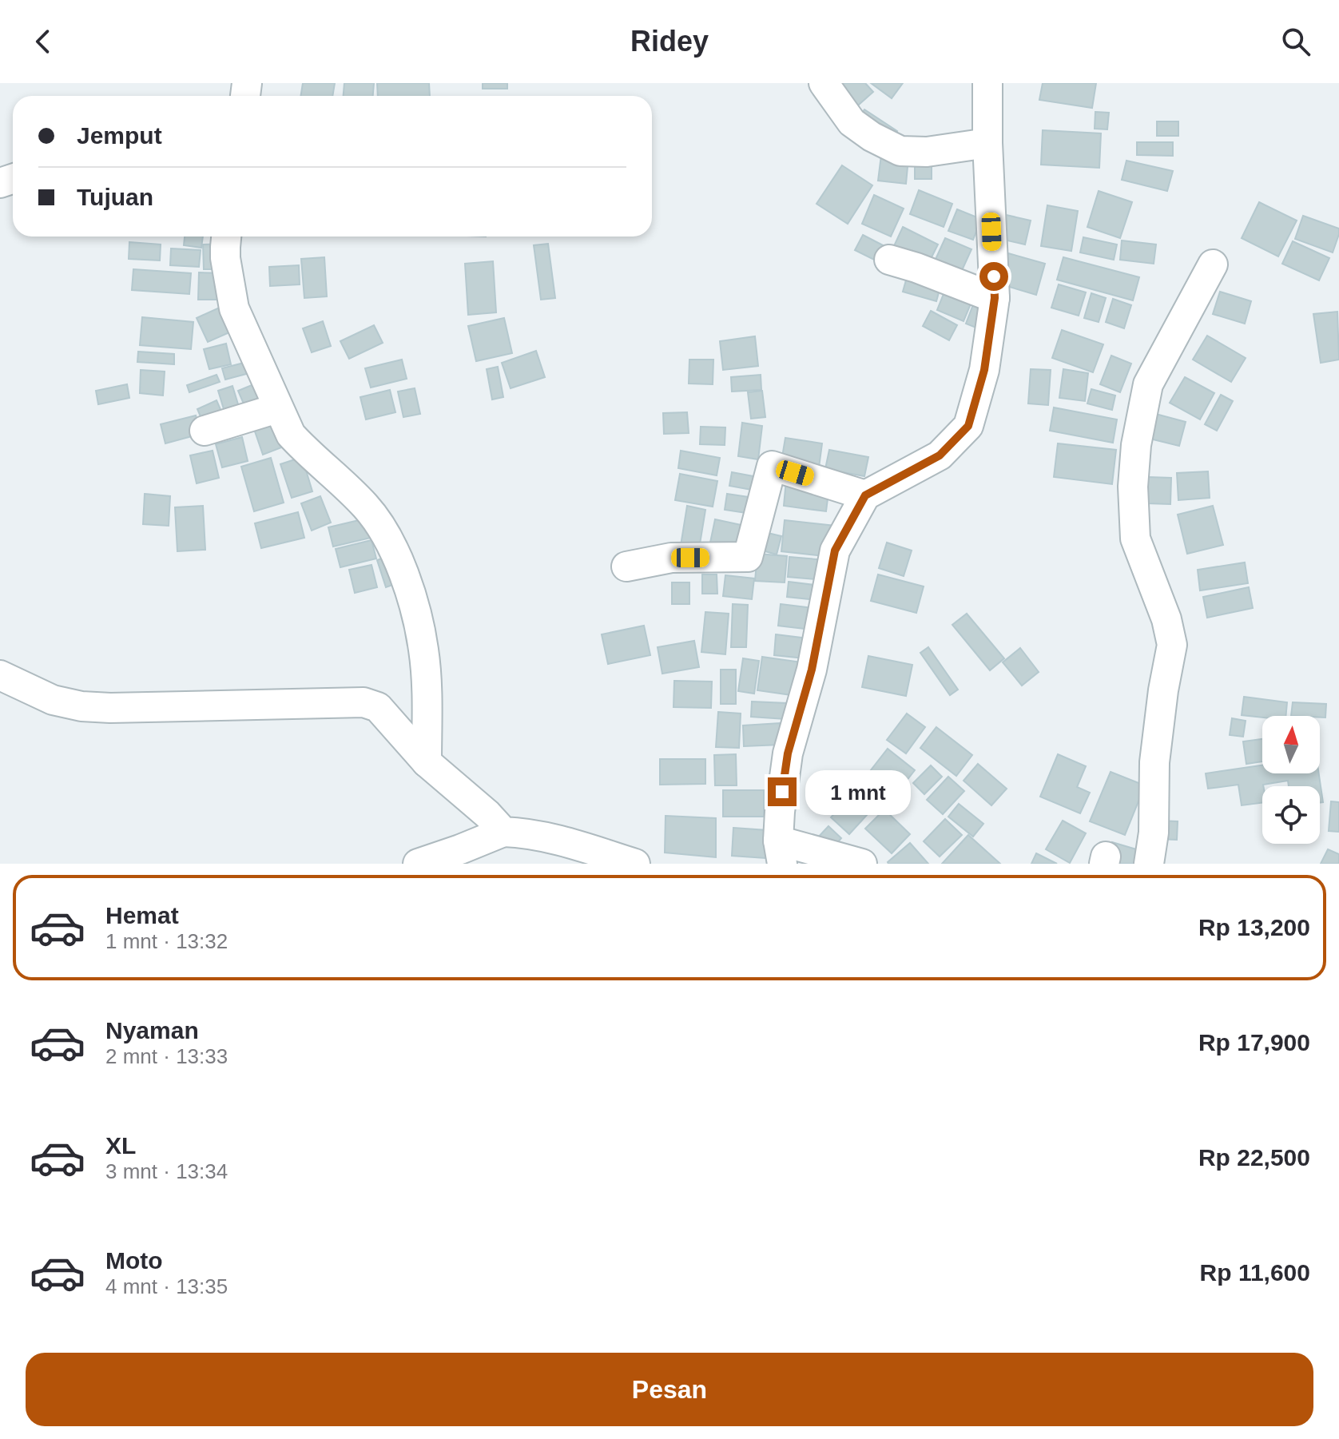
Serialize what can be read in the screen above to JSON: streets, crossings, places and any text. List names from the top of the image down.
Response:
{
  "north": "top",
  "page": {
    "header": "Ridey",
    "banner": ["Jemput", "Tujuan"],
    "bubble": "1 mnt",
    "list": [
      {
        "name": "Hemat",
        "note": "1 mnt · 13:32",
        "value": "Rp 13,200"
      },
      {
        "name": "Nyaman",
        "note": "2 mnt · 13:33",
        "value": "Rp 17,900"
      },
      {
        "name": "XL",
        "note": "3 mnt · 13:34",
        "value": "Rp 22,500"
      },
      {
        "name": "Moto",
        "note": "4 mnt · 13:35",
        "value": "Rp 11,600"
      }
    ],
    "buttons": "Pesan"
  }
}
